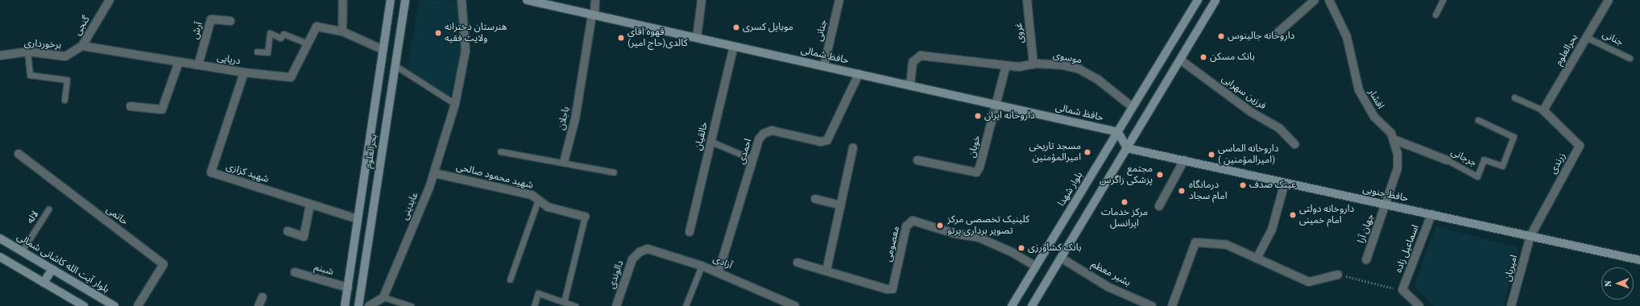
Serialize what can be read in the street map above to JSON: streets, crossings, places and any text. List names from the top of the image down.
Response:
{
  "streets": {
    "main road": [
      "بحرالعلوم",
      "حافظ شمالی",
      "بلوار شهدا",
      "حافظ جنوبی",
      "بلوار آیت الله کاشانی شمالی"
    ],
    "street": [
      "گنجی",
      "آرش",
      "جنانی",
      "غروی",
      "برخورداری",
      "موسوی",
      "دریایی",
      "فرزین سهرابی",
      "افشار",
      "باجلان",
      "خالقیان",
      "خوبان",
      "احمدی",
      "جرجانی",
      "زرندی",
      "شهید کزازی",
      "شهید محمود صالحی",
      "عابدینی",
      "حاتمی",
      "جهان آرا",
      "معصومی",
      "اسماعیل زاده",
      "آزادی",
      "امیریان",
      "شبنم",
      "بشیر معظم",
      "دالوندی"
    ],
    "lane": ["لاله"]
  },
  "crossings": [
    ["گنجی", "برخورداری"],
    ["گنجی", "دریایی"],
    ["آرش", "دریایی"],
    ["جنانی", "بحرالعلوم"],
    ["جنانی", "حافظ شمالی"],
    ["غروی", "موسوی"],
    ["برخورداری", "دریایی"],
    ["بحرالعلوم", "دریایی"],
    ["بحرالعلوم", "زرندی"],
    ["بحرالعلوم", "شهید کزازی"],
    ["بحرالعلوم", "شبنم"],
    ["حافظ شمالی", "موسوی"],
    ["حافظ شمالی", "باجلان"],
    ["حافظ شمالی", "خالقیان"],
    ["حافظ شمالی", "خوبان"],
    ["حافظ شمالی", "احمدی"],
    ["حافظ شمالی", "بلوار شهدا"],
    ["موسوی", "بلوار شهدا"],
    ["دریایی", "شهید کزازی"],
    ["افشار", "جرجانی"],
    ["افشار", "حافظ جنوبی"],
    ["افشار", "جهان آرا"],
    ["احمدی", "آزادی"],
    ["زرندی", "حافظ جنوبی"],
    ["زرندی", "امیریان"],
    ["شهید محمود صالحی", "عابدینی"],
    ["بلوار شهدا", "معصومی"],
    ["حافظ جنوبی", "جهان آرا"],
    ["حافظ جنوبی", "اسماعیل زاده"],
    ["حافظ جنوبی", "امیریان"],
    ["لاله", "بلوار آیت الله کاشانی شمالی"],
    ["آزادی", "دالوندی"]
  ],
  "places": [
    "موبایل کسری",
    "هنرستان دخترانه ولایت فقیه",
    "داروخانه جالینوس",
    "قهوه آقای کالدی(حاج امیر)",
    "بانک مسکن",
    "داروخانه ایران",
    "مسجد تاریخی امیرالمؤمنین",
    "داروخانه الماسی ( امیرالمؤمنین)",
    "مجتمع پزشکی زاگرس",
    "عینک صدف",
    "درمانگاه امام سجاد",
    "مرکز خدمات ایرانسل",
    "داروخانه دولتی امام خمینی",
    "کلینیک تخصصی مرکز تصویر برداری پرتو",
    "بانک کشاورزی"
  ],
  "north": "left"
}
